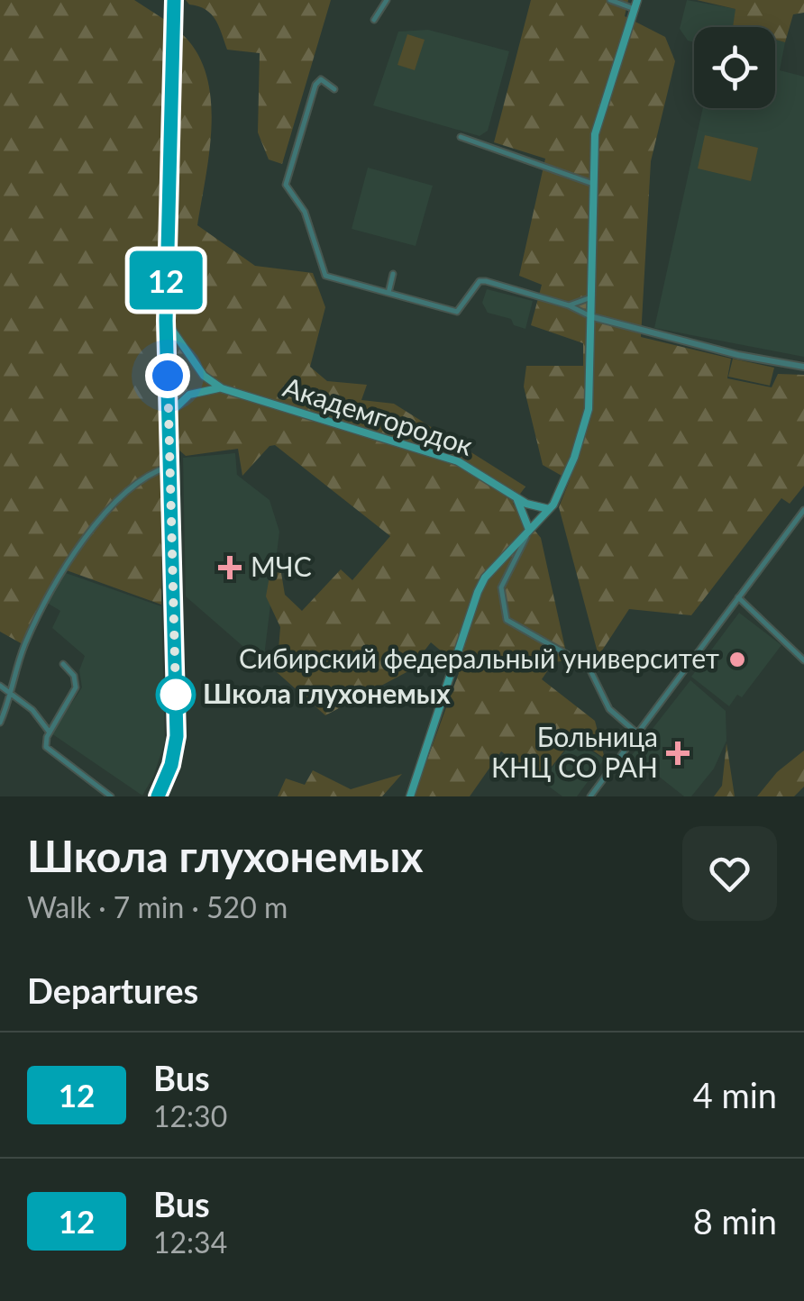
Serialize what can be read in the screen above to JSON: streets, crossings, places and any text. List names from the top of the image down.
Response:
{
  "streets": {
    "main road": ["Академгородок"]
  },
  "places": {
    "health": ["МЧС", "Больница КНЦ СО РАН"],
    "other": ["Сибирский федеральный университет", "Школа глухонемых"]
  },
  "lines": ["bus line 12"],
  "page": {
    "on_map": "12",
    "heading": [
      ["Школа глухонемых", "Walk · 7 min · 520 m"],
      "Departures"
    ],
    "list": [
      {
        "mark": "12",
        "name": "Bus",
        "note": "12:30",
        "value": "4 min"
      },
      {
        "mark": "12",
        "name": "Bus",
        "note": "12:34",
        "value": "8 min"
      }
    ]
  }
}
